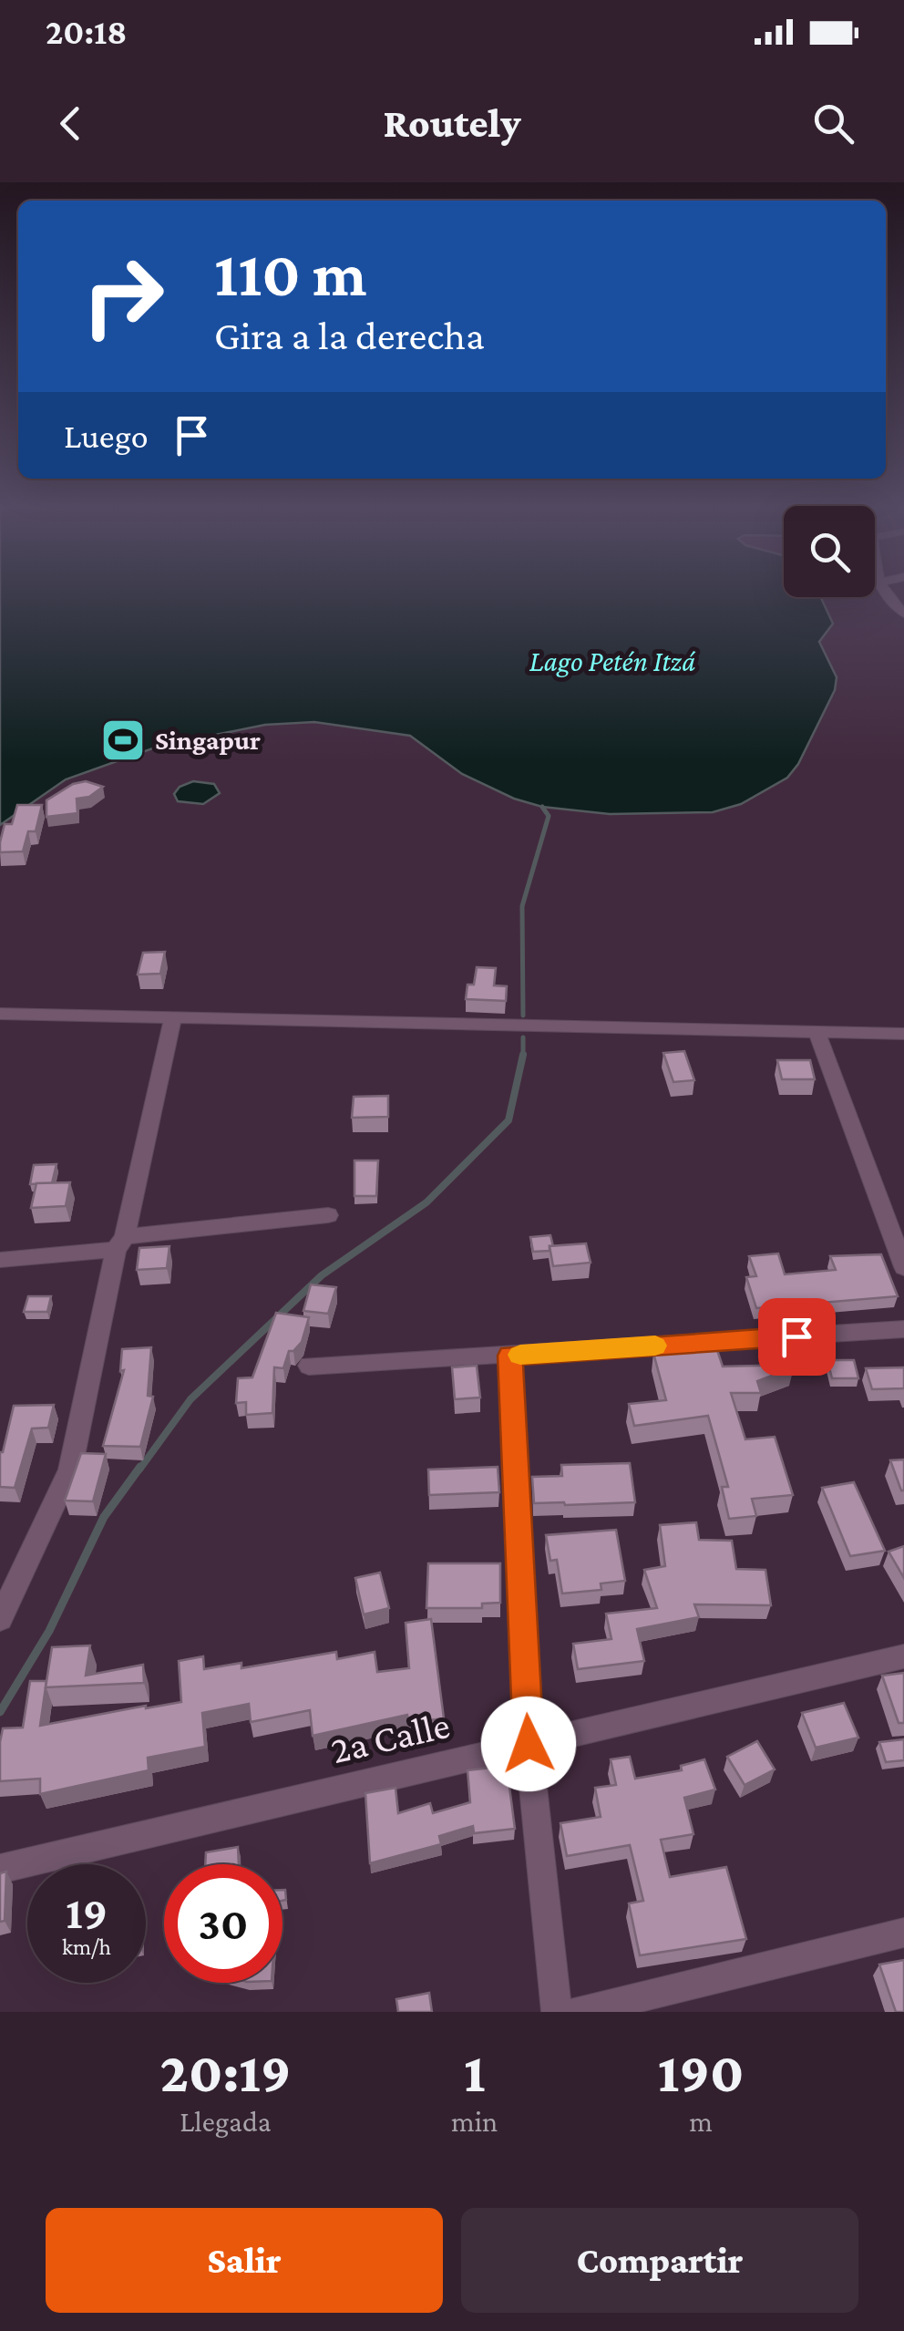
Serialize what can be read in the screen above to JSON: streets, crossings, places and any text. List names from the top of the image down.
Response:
{
  "streets": {
    "street": ["2a Calle"]
  },
  "water": ["Lago Petén Itzá"],
  "places": {
    "sports": ["Singapur"]
  },
  "page": {
    "status": "20:18",
    "header": "Routely",
    "turn": ["110 m", "Gira a la derecha"],
    "then": "Luego",
    "speed": "19 km/h",
    "limit": "30",
    "eta": [
      "20:19",
      "Llegada",
      "1",
      "min",
      "190",
      "m"
    ],
    "buttons": ["Salir", "Compartir"]
  }
}
